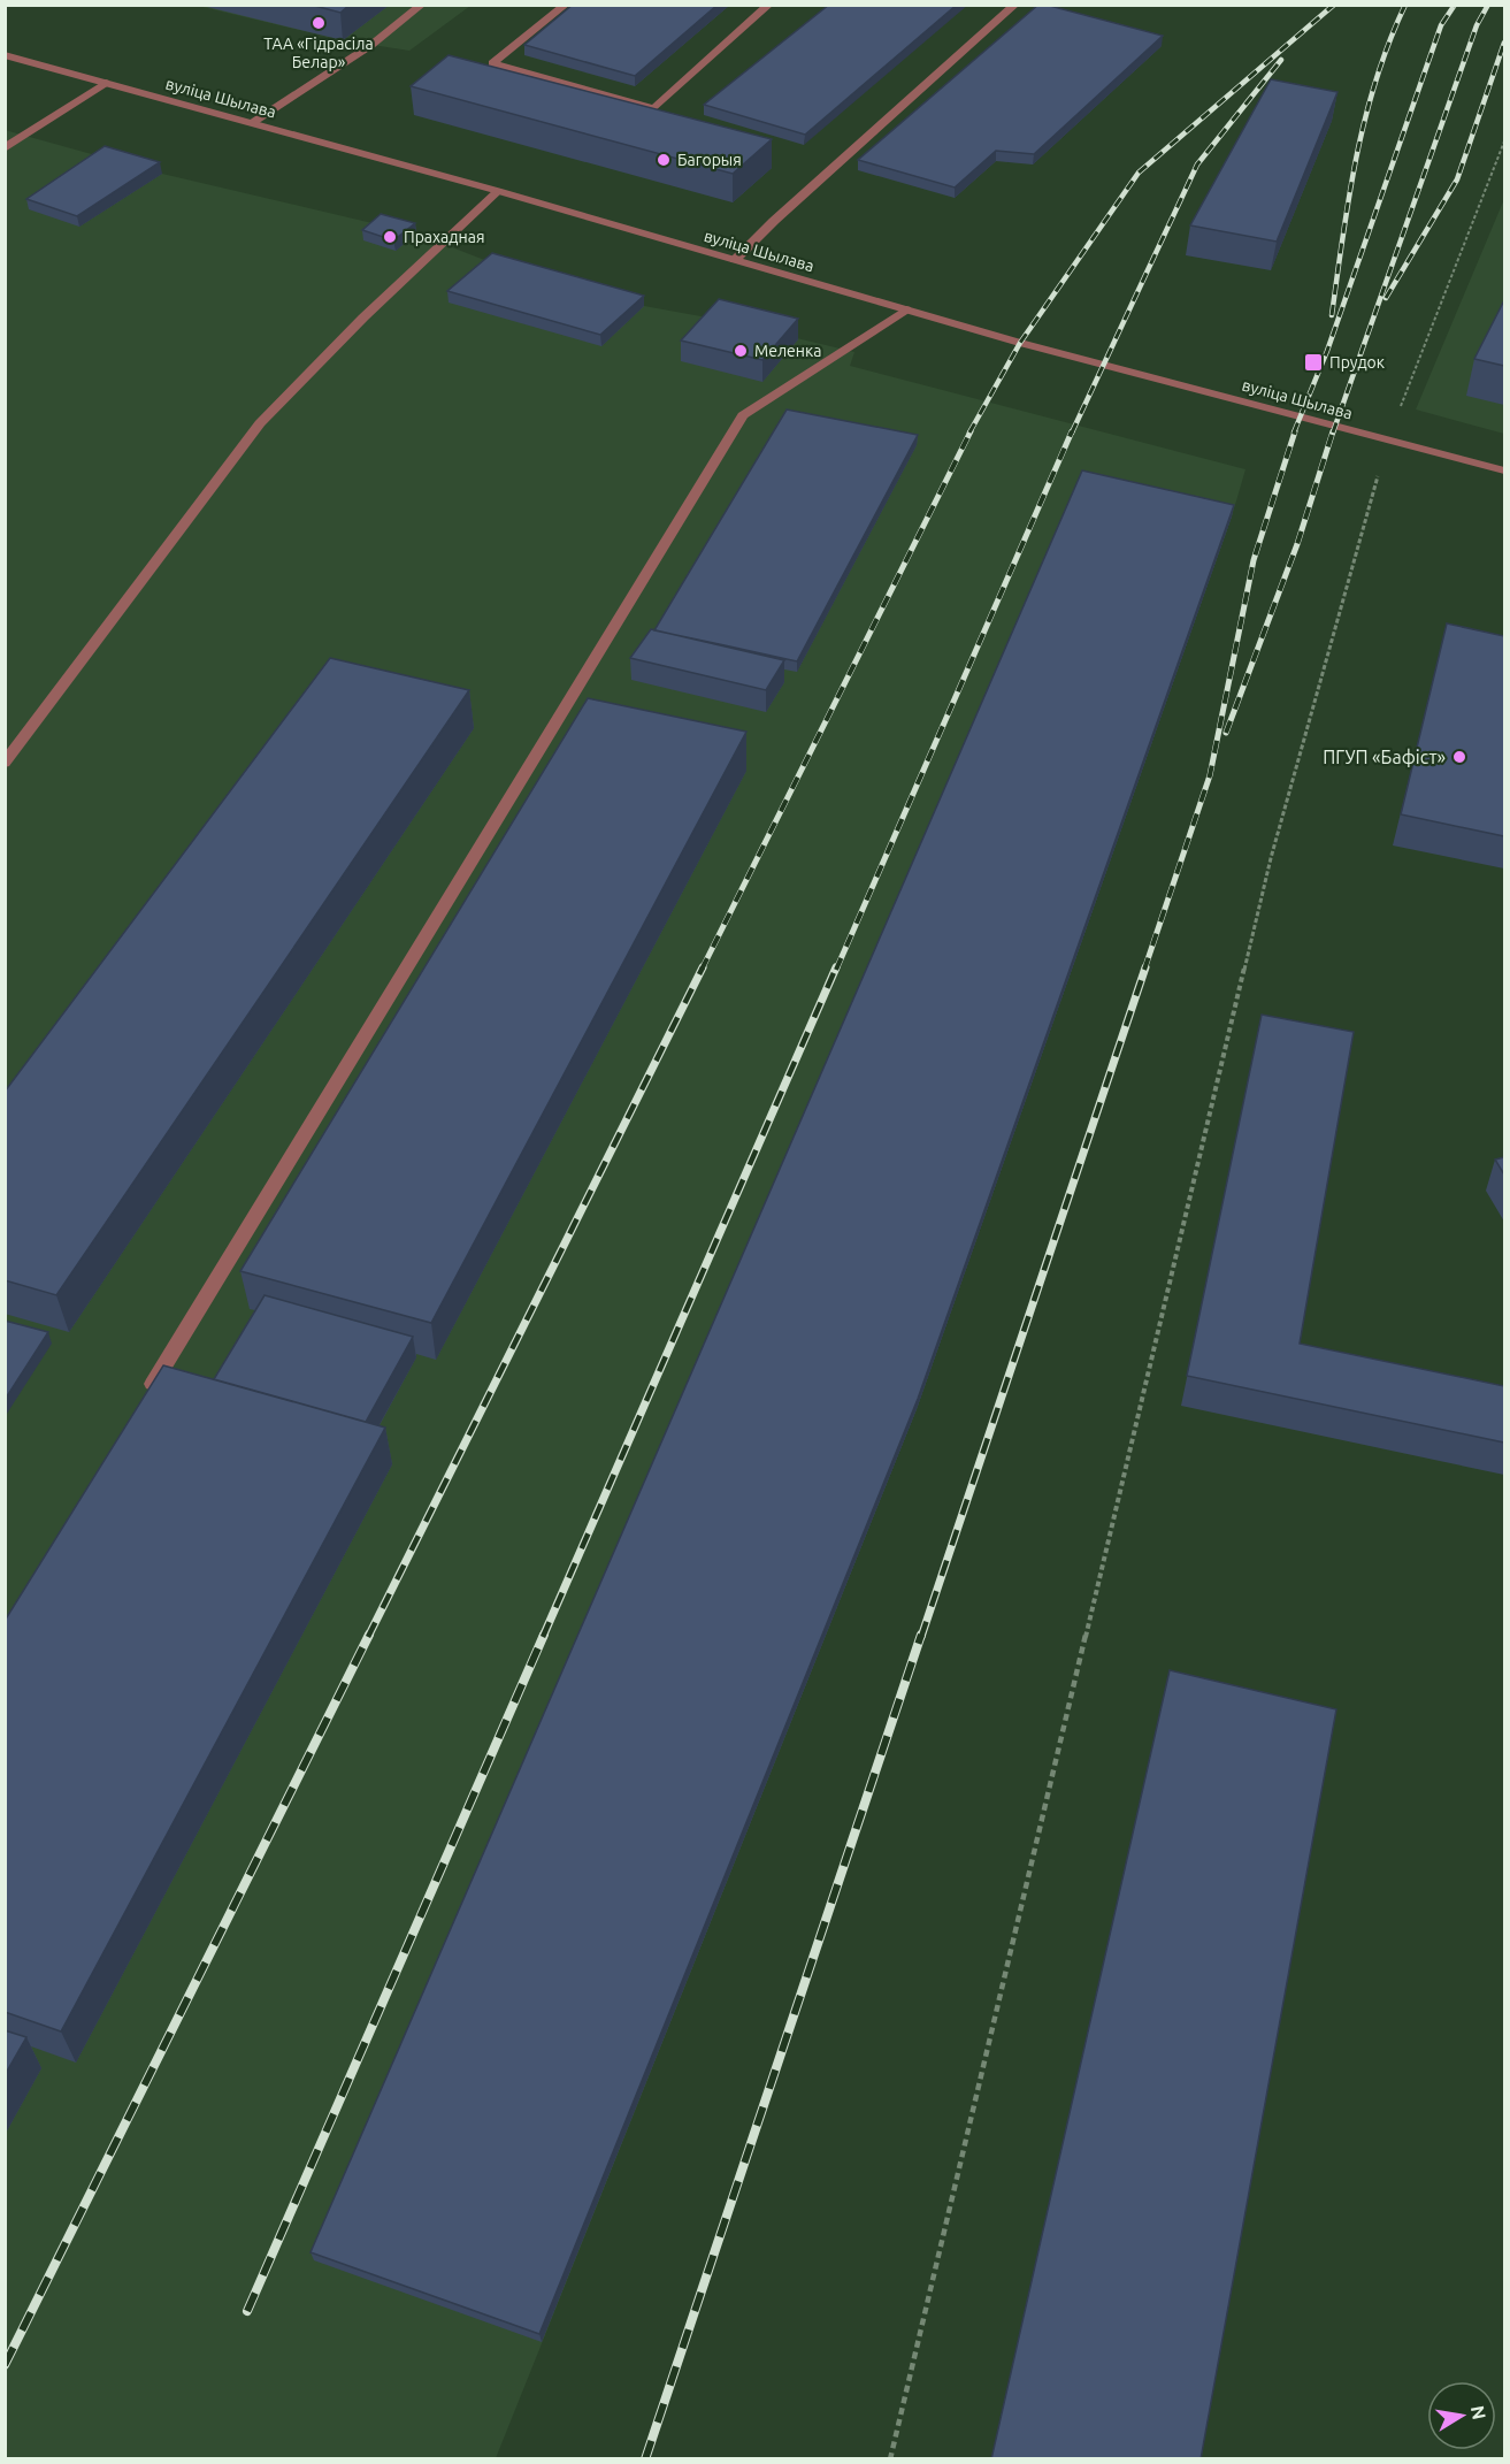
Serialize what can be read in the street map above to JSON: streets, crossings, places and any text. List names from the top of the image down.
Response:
{
  "streets": {
    "street": ["вуліца Шылава"]
  },
  "places": {
    "other": [
      "ТАА «Гідрасіла Белар»",
      "Багорыя",
      "Прахадная",
      "Меленка",
      "ПГУП «Бафіст»"
    ],
    "transit": ["Прудок"]
  },
  "north": "right"
}
